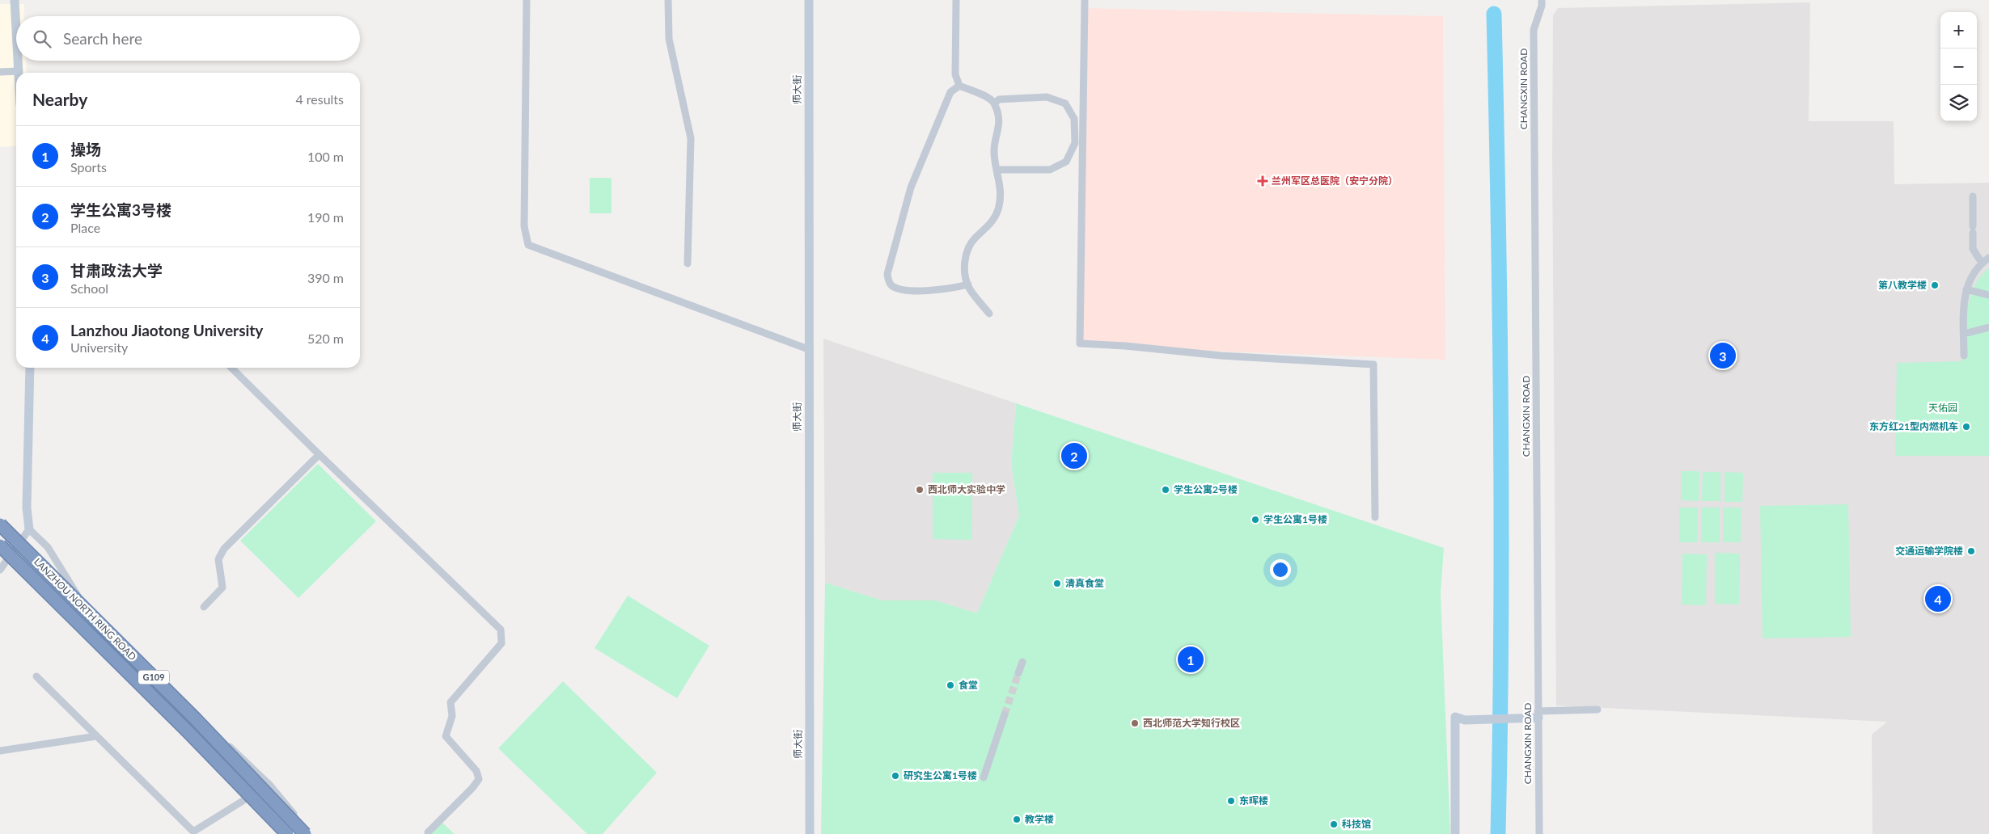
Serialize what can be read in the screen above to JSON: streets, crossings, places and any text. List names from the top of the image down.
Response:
{
  "streets": {
    "highway": ["LANZHOU NORTH RING ROAD", "G109"],
    "street": ["CHANGXIN ROAD", "师大街"]
  },
  "parks": ["天佑园"],
  "places": {
    "health": ["兰州军区总医院（安宁分院）"],
    "other": [
      "第八教学楼",
      "东方红21型内燃机车",
      "西北师大实验中学",
      "学生公寓2号楼",
      "学生公寓1号楼",
      "交通运输学院楼",
      "清真食堂",
      "食堂",
      "西北师范大学知行校区",
      "研究生公寓1号楼",
      "东晖楼",
      "教学楼",
      "科技馆"
    ]
  },
  "page": {
    "map_buttons": ["+", "−"],
    "search": "Search here",
    "heading": ["Nearby", "4 results"],
    "list": [
      {
        "mark": "1",
        "name": "操场",
        "note": "Sports",
        "value": "100 m"
      },
      {
        "mark": "2",
        "name": "学生公寓3号楼",
        "note": "Place",
        "value": "190 m"
      },
      {
        "mark": "3",
        "name": "甘肃政法大学",
        "note": "School",
        "value": "390 m"
      },
      {
        "mark": "4",
        "name": "Lanzhou Jiaotong University",
        "note": "University",
        "value": "520 m"
      }
    ],
    "pins": [
      "3",
      "2",
      "4",
      "1"
    ]
  }
}
